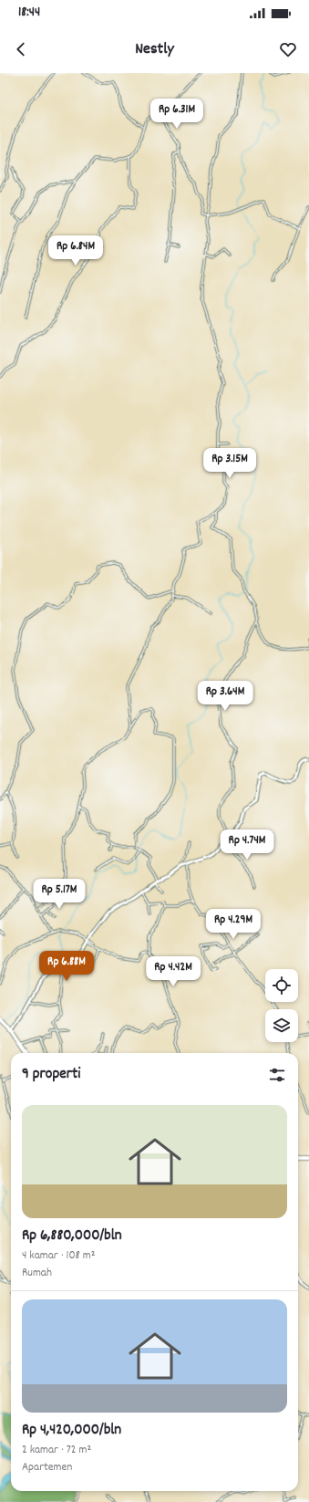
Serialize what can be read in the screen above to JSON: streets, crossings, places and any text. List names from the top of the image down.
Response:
{
  "page": {
    "status": "18:44",
    "header": "Nestly",
    "price": [
      "Rp 6.31M",
      "Rp 6.84M",
      "Rp 3.15M",
      "Rp 3.64M",
      "Rp 4.74M",
      "Rp 5.17M",
      "Rp 4.29M",
      "Rp 6.88M",
      "Rp 4.42M"
    ],
    "heading": "9 properti",
    "list": [
      {
        "name": "Rp 6,880,000/bln",
        "note": "4 kamar · 108 m² · Rumah"
      },
      {
        "name": "Rp 4,420,000/bln",
        "note": "2 kamar · 72 m² · Apartemen"
      }
    ]
  }
}
